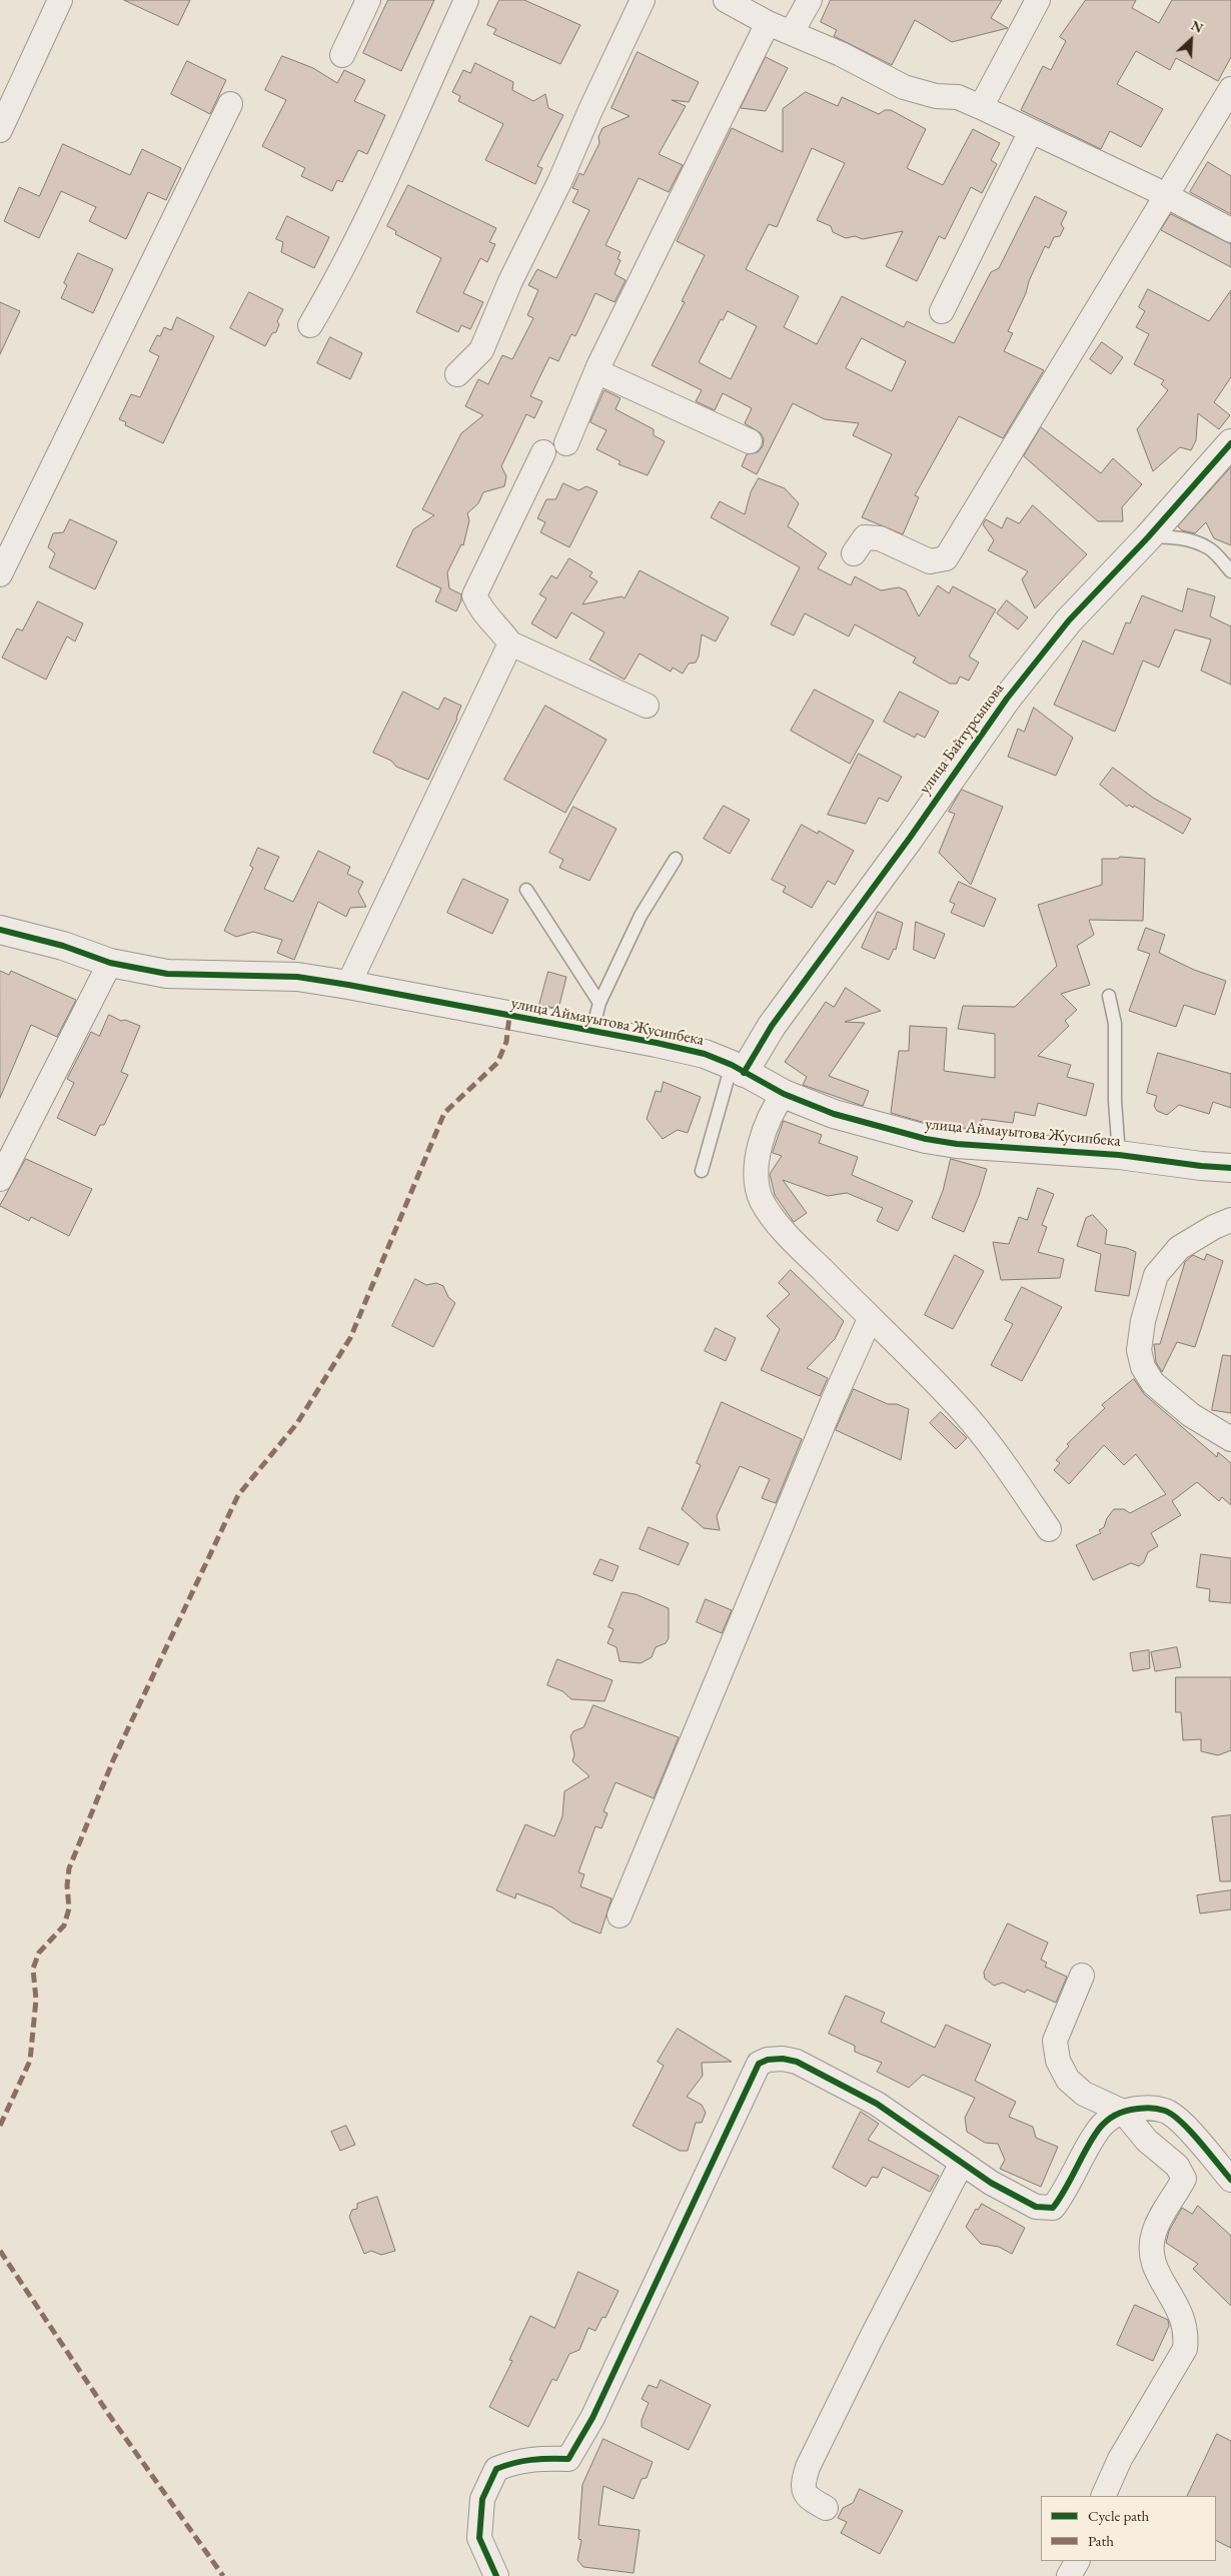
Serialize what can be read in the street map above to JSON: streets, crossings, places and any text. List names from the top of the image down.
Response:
{
  "streets": {
    "street": ["улица Байтурсынова", "улица Аймауытова Жусипбека"]
  },
  "crossings": [
    ["улица Байтурсынова", "улица Аймауытова Жусипбека"]
  ],
  "legend": ["Cycle path", "Path"],
  "north": "top right"
}
